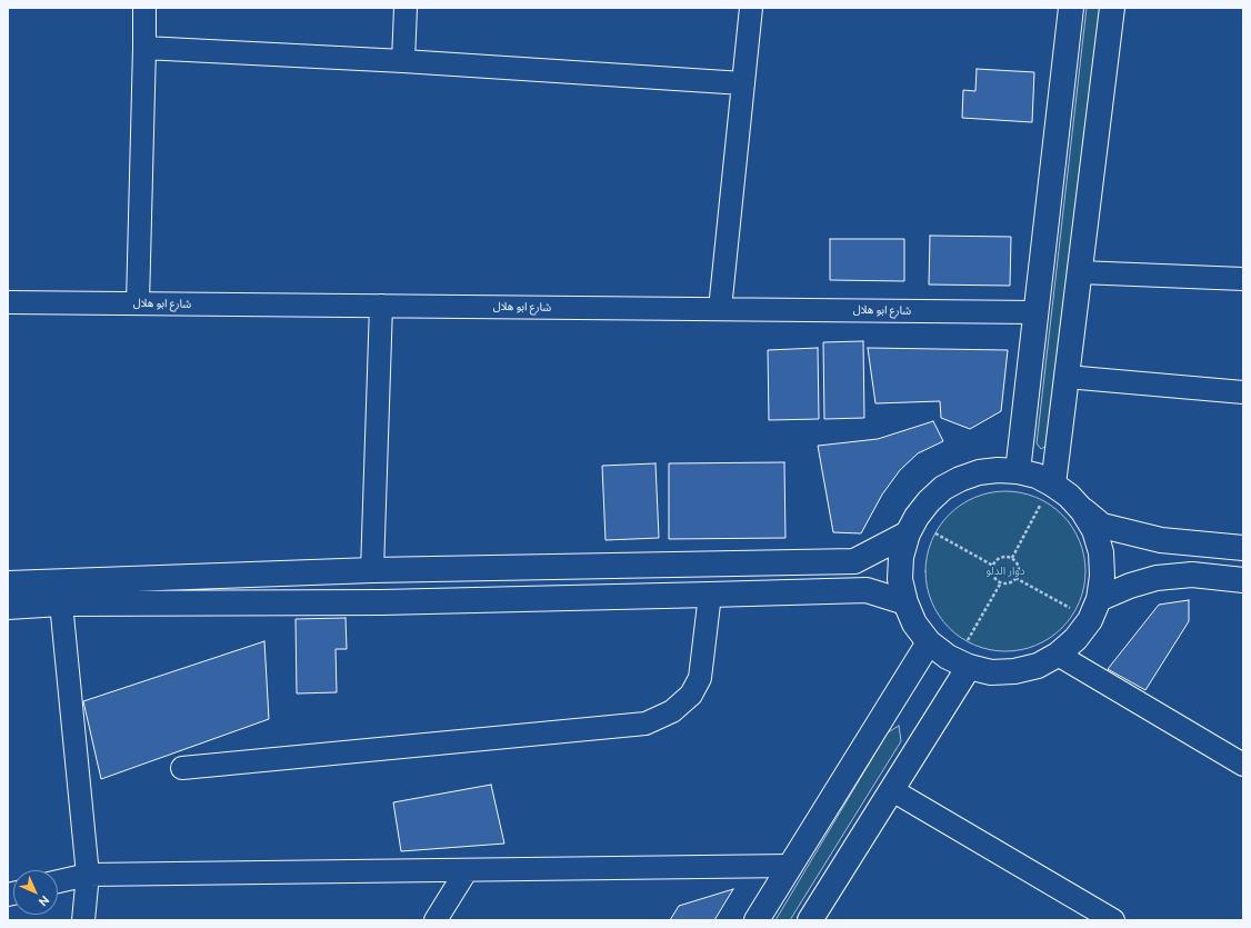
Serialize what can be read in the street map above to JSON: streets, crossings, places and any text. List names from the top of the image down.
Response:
{
  "streets": {
    "street": ["شارع ابو هلال"]
  },
  "parks": ["دوار الدلو"],
  "north": "bottom right"
}
